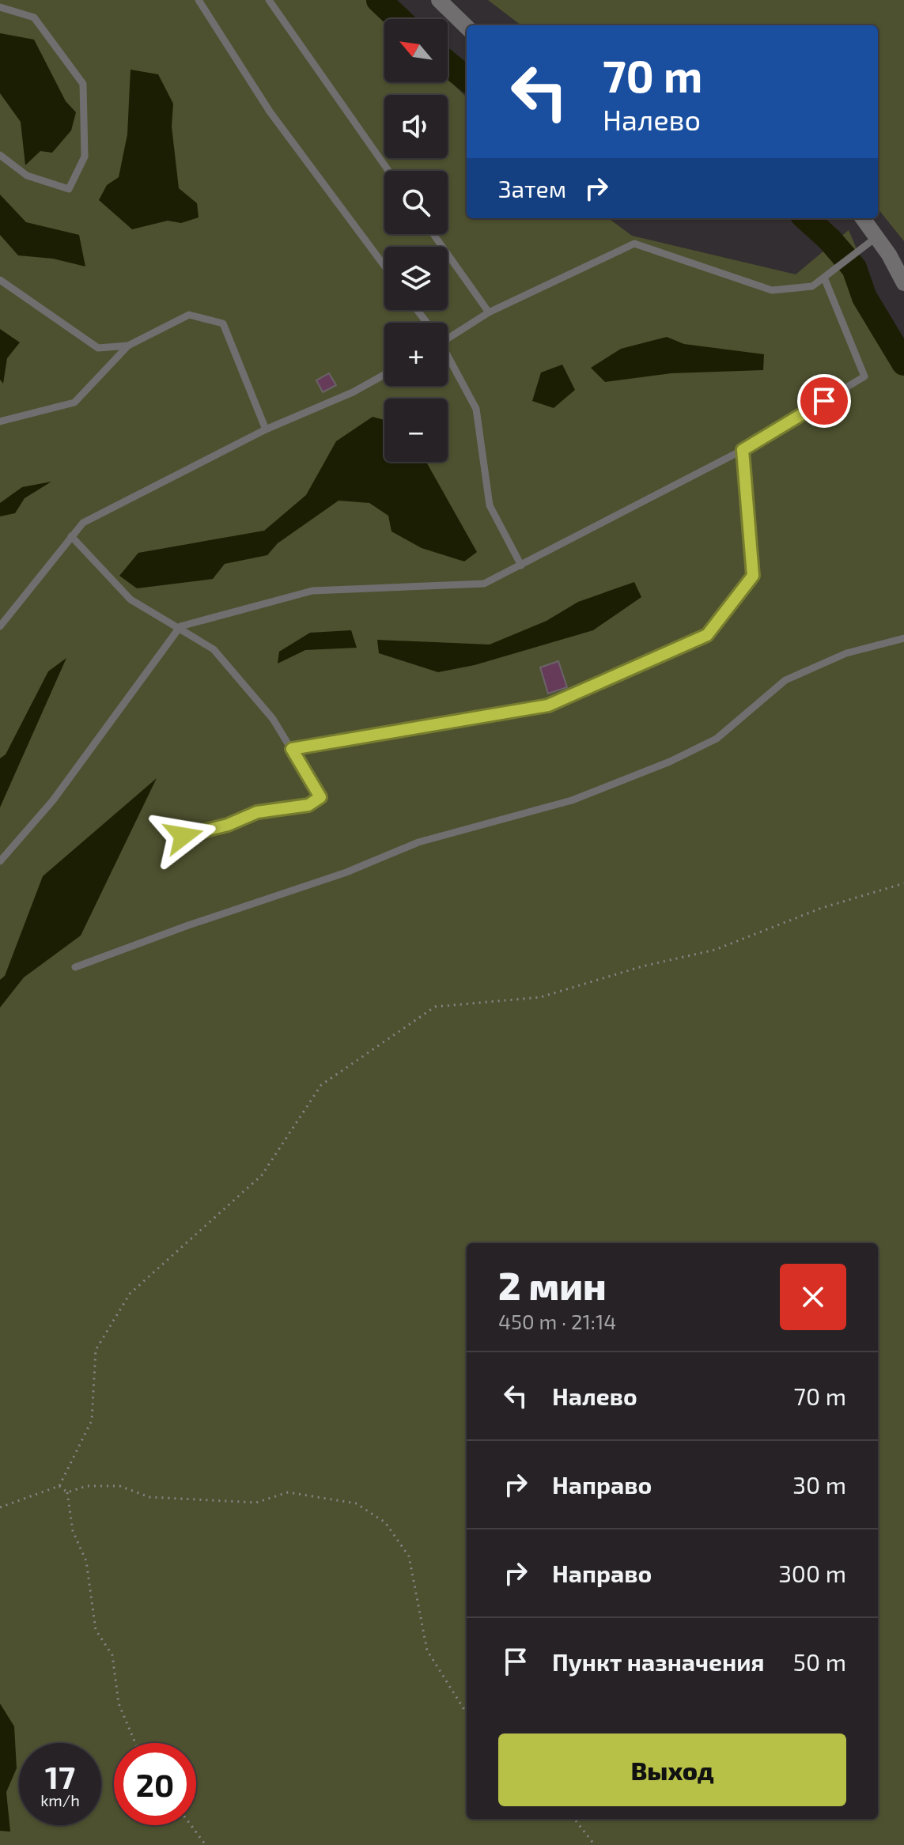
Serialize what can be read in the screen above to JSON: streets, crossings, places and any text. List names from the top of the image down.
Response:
{
  "north": "top left",
  "page": {
    "map_buttons": ["+", "−"],
    "turn": ["70 m", "Налево"],
    "then": "Затем",
    "heading": ["2 мин", "450 m · 21:14"],
    "list": [
      {
        "name": "Налево",
        "value": "70 m"
      },
      {
        "name": "Направо",
        "value": "30 m"
      },
      {
        "name": "Направо",
        "value": "300 m"
      },
      {
        "name": "Пункт назначения",
        "value": "50 m"
      }
    ],
    "buttons": "Выход",
    "speed": "17 km/h",
    "limit": "20"
  }
}
